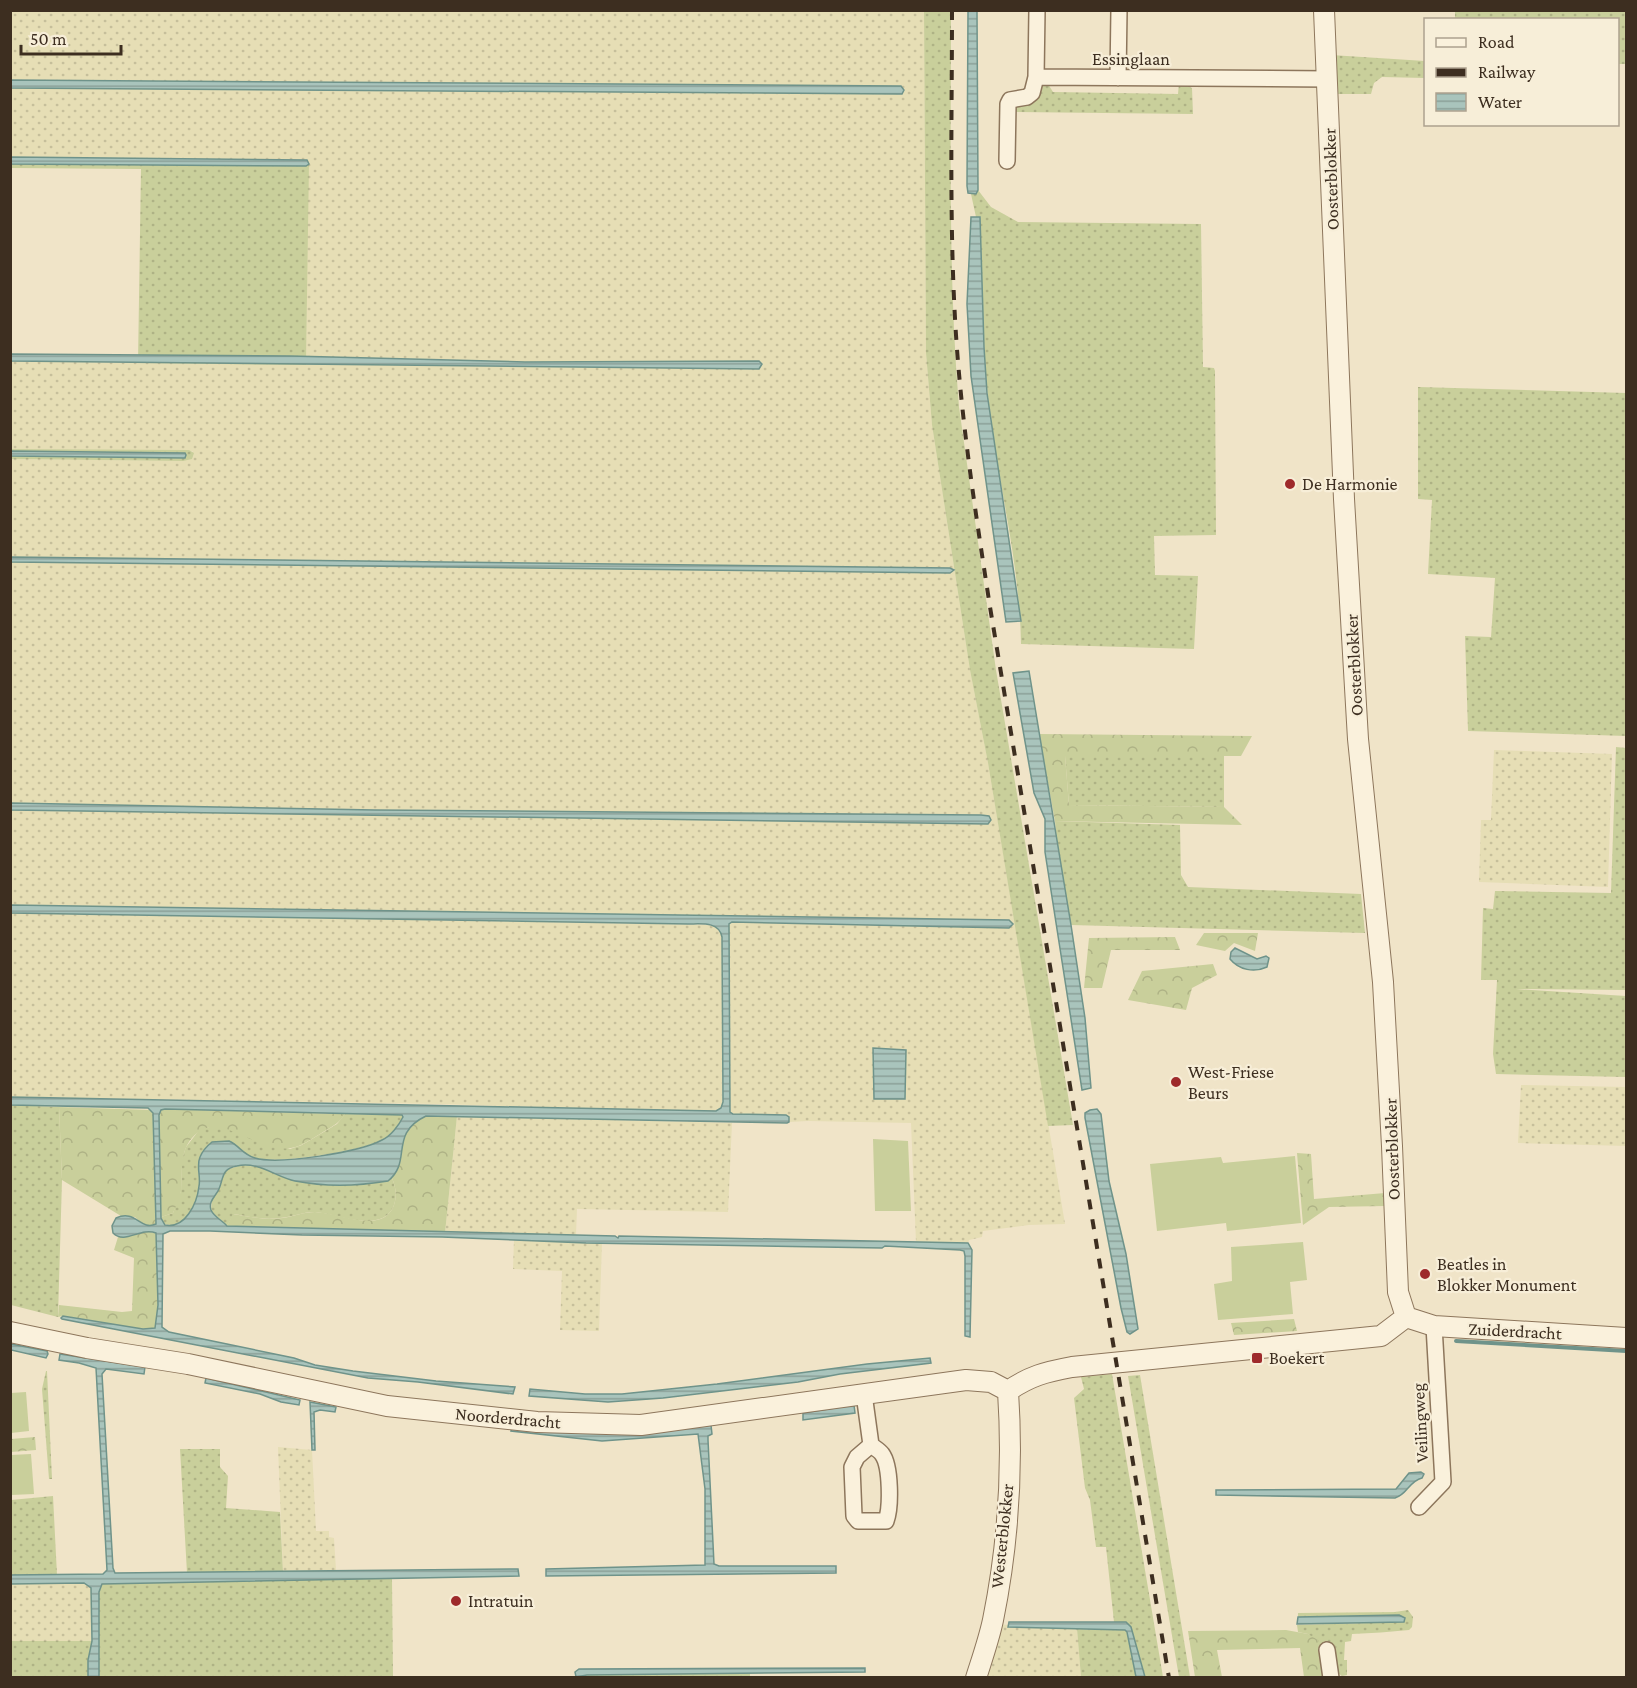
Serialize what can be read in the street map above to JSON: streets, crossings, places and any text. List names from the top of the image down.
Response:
{
  "streets": {
    "street": [
      "Essinglaan",
      "Oosterblokker",
      "Zuiderdracht",
      "Noorderdracht",
      "Veilingweg",
      "Westerblokker"
    ]
  },
  "crossings": [
    ["Essinglaan", "Oosterblokker"],
    ["Oosterblokker", "Zuiderdracht"],
    ["Zuiderdracht", "Veilingweg"],
    ["Noorderdracht", "Westerblokker"]
  ],
  "places": {
    "other": [
      "De Harmonie",
      "West-Friese Beurs",
      "Beatles in Blokker Monument",
      "Intratuin"
    ],
    "transit": ["Boekert"]
  },
  "legend": ["Road", "Railway", "Water"],
  "scale_bar": "50 m"
}
